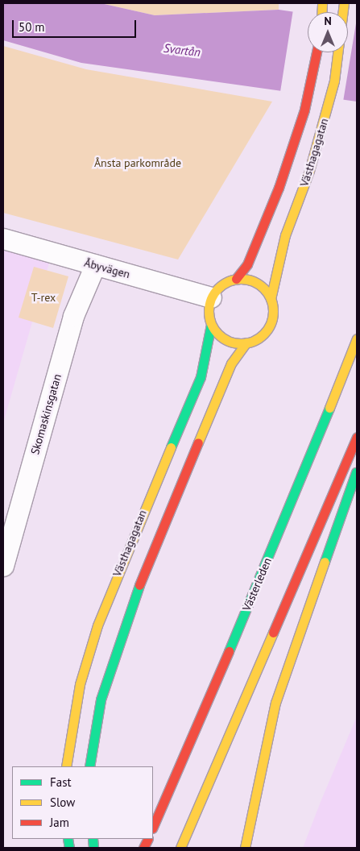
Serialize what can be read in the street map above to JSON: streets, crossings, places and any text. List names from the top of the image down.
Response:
{
  "streets": {
    "main road": ["Västhagagatan", "Västerleden"],
    "street": ["Åbyvägen", "Skomaskinsgatan"]
  },
  "crossings": [
    ["Västhagagatan", "Åbyvägen"],
    ["Åbyvägen", "Skomaskinsgatan"]
  ],
  "water": ["Svartån"],
  "parks": ["Ånsta parkområde", "T-rex"],
  "legend": ["Fast", "Slow", "Jam"],
  "scale_bar": "50 m",
  "north": "top"
}
